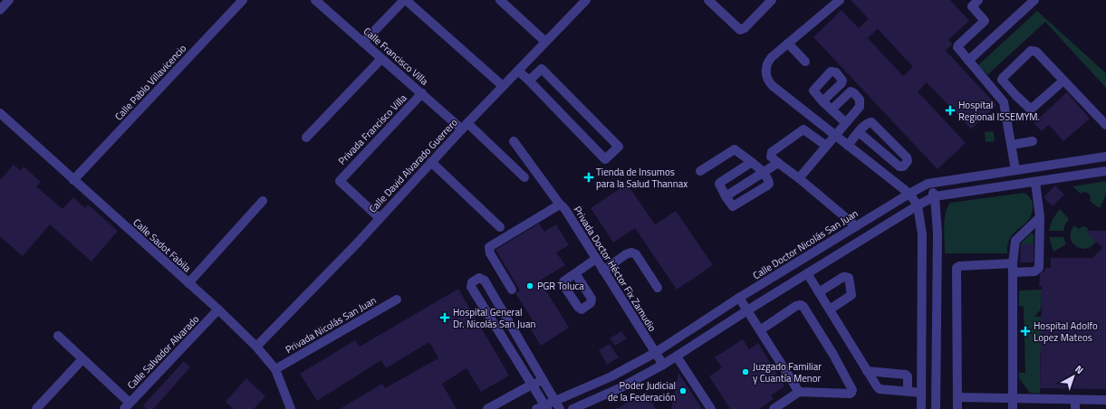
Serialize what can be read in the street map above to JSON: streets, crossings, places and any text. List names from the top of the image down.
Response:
{
  "streets": {
    "street": [
      "Calle Francisco Villa",
      "Calle Pablo Villavicencio",
      "Privada Francisco Villa",
      "Calle David Alvarado Guerrero",
      "Calle Doctor Nicolás San Juan",
      "Calle Sadot Fabila",
      "Privada Doctor Héctor Fix Zamudio",
      "Privada Nicolás San Juan",
      "Calle Salvador Alvarado"
    ]
  },
  "crossings": [
    ["Calle Francisco Villa", "Privada Francisco Villa"],
    ["Calle Francisco Villa", "Calle David Alvarado Guerrero"],
    ["Calle Pablo Villavicencio", "Calle Sadot Fabila"],
    ["Privada Francisco Villa", "Calle David Alvarado Guerrero"],
    ["Calle David Alvarado Guerrero", "Calle Sadot Fabila"],
    ["Calle Doctor Nicolás San Juan", "Privada Doctor Héctor Fix Zamudio"],
    ["Calle Sadot Fabila", "Privada Nicolás San Juan"],
    ["Calle Sadot Fabila", "Calle Salvador Alvarado"]
  ],
  "places": {
    "health": [
      "Hospital Regional ISSEMYM.",
      "Tienda de Insumos para la Salud Thannax",
      "Hospital General Dr. Nicolás San Juan",
      "Hospital Adolfo Lopez Mateos"
    ],
    "other": ["PGR Toluca", "Juzgado Familiar y Cuantía Menor", "Poder Judicial de la Federación"]
  },
  "north": "top right"
}
